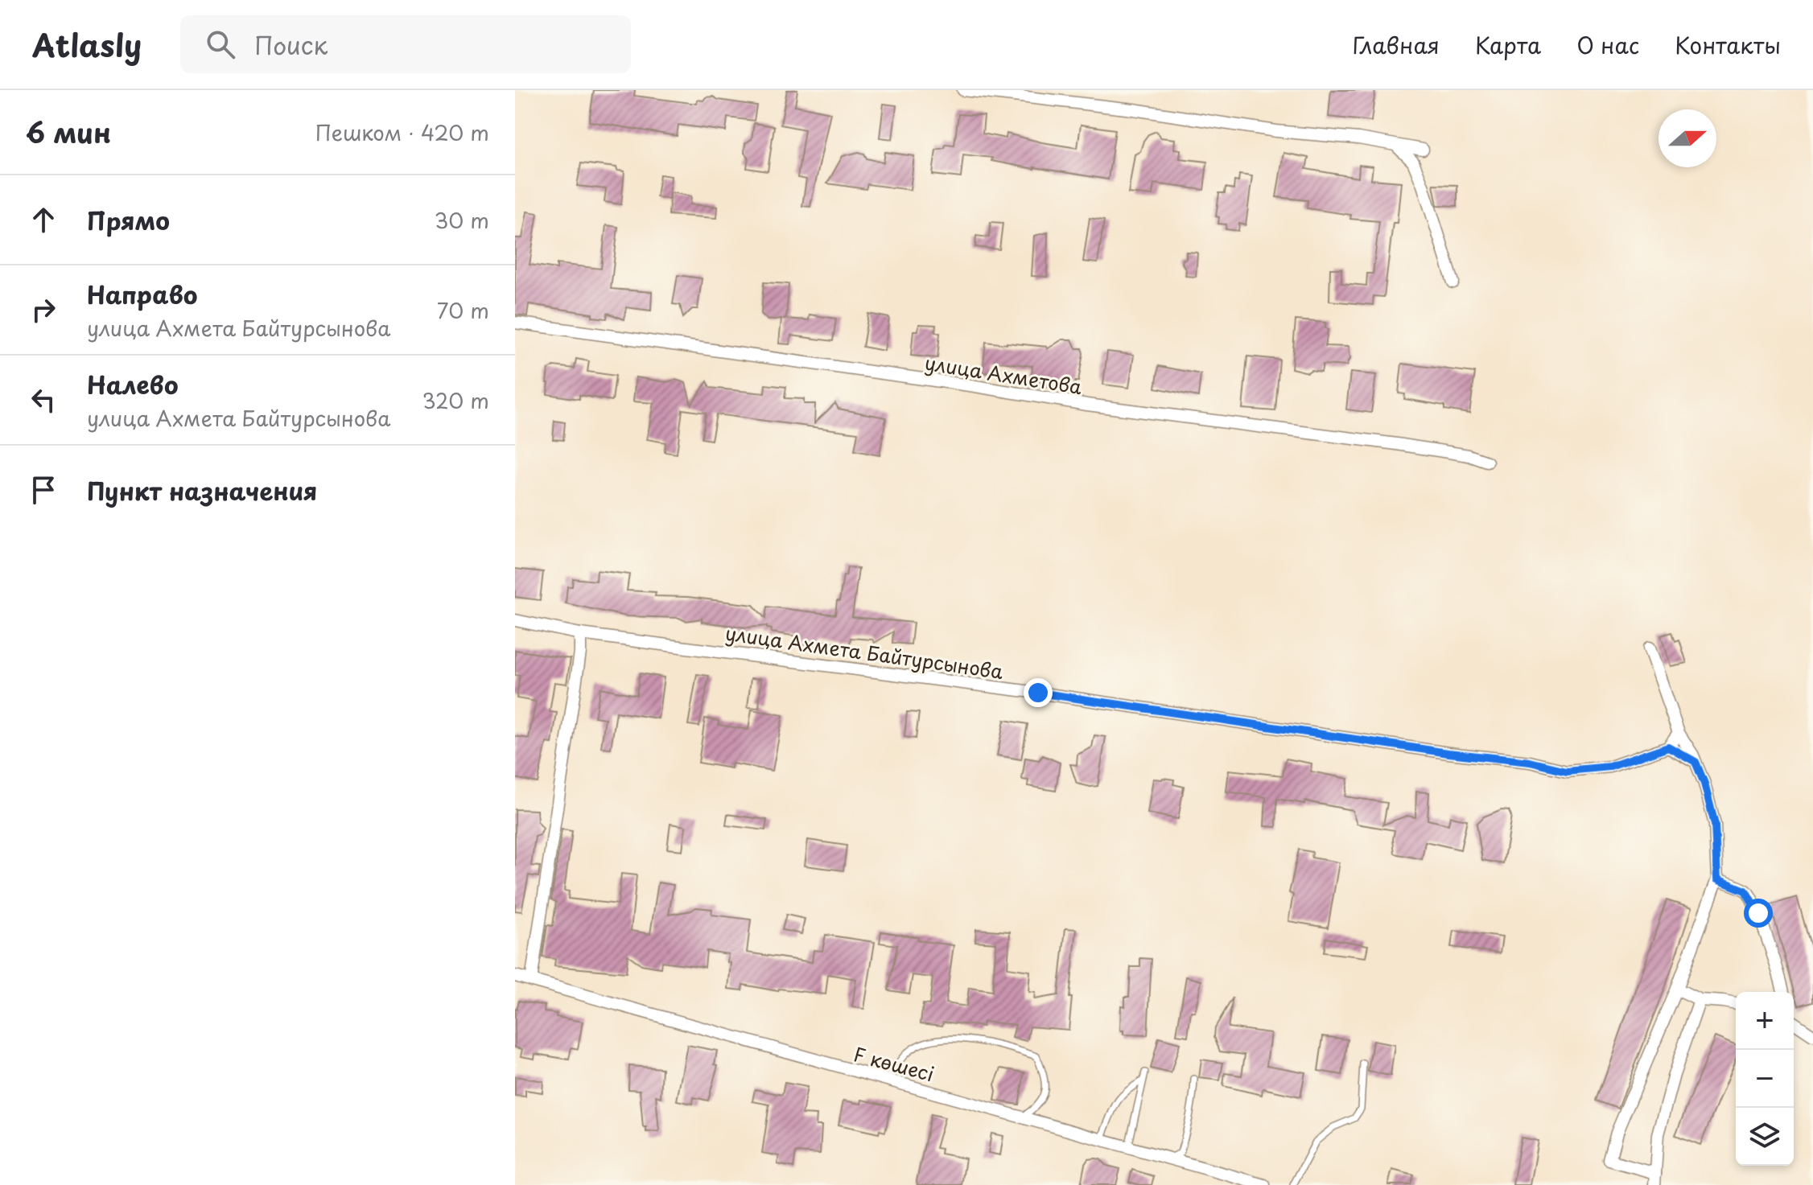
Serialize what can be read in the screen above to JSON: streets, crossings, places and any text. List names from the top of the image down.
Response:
{
  "streets": {
    "street": ["улица Ахметова", "улица Ахмета Байтурсынова", "F көшесі"]
  },
  "north": "right",
  "page": {
    "header": "Atlasly",
    "search": "Поиск",
    "nav": [
      "Главная",
      "Карта",
      "О нас",
      "Контакты"
    ],
    "heading": ["6 мин", "Пешком · 420 m"],
    "list": [
      ["Прямо", "30 m"],
      ["Направо", "улица Ахмета Байтурсынова", "70 m"],
      ["Налево", "улица Ахмета Байтурсынова", "320 m"],
      "Пункт назначения"
    ],
    "map_buttons": ["+", "−"]
  }
}
